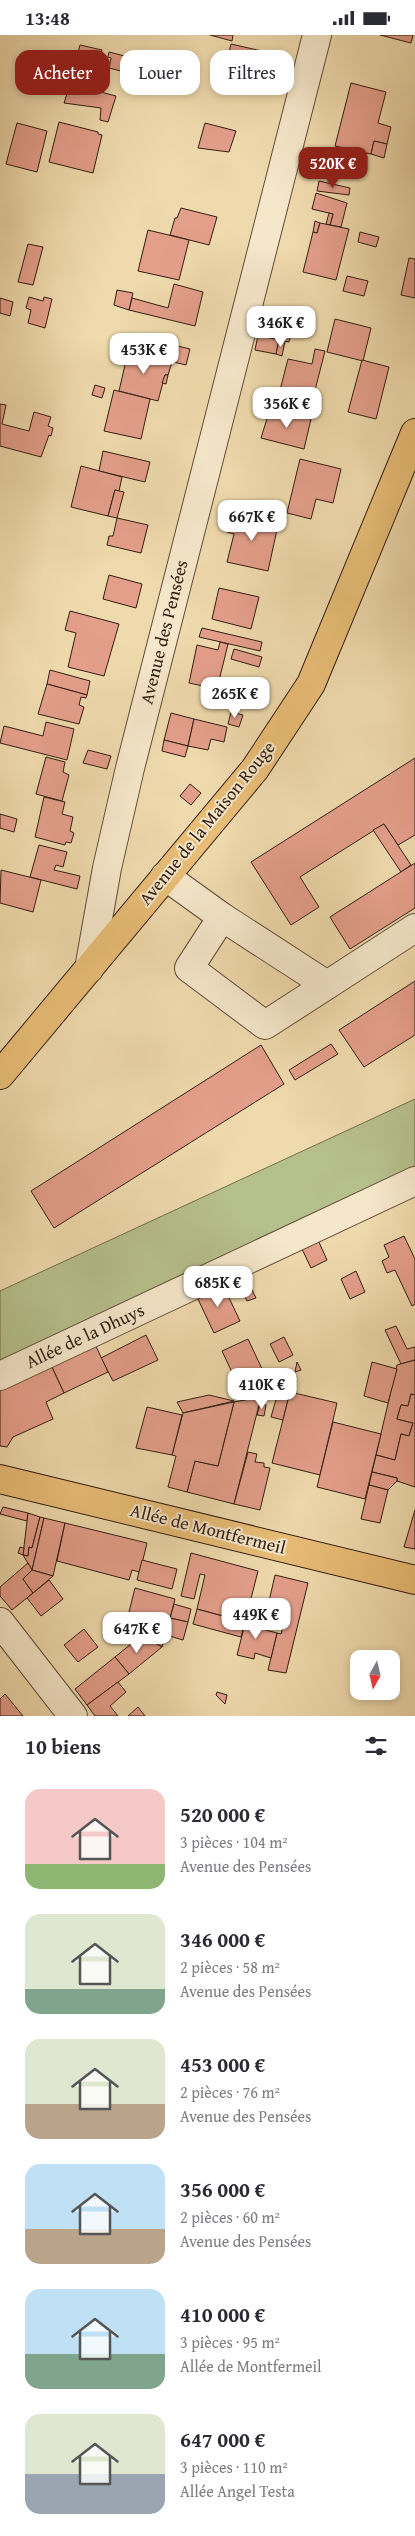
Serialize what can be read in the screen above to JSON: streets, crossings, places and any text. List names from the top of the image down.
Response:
{
  "streets": {
    "main road": ["Avenue de la Maison Rouge", "Allée de Montfermeil"],
    "street": ["Avenue des Pensées", "Allée de la Dhuys"]
  },
  "crossings": [
    ["Avenue des Pensées", "Avenue de la Maison Rouge"]
  ],
  "north": "bottom",
  "page": {
    "status": "13:48",
    "chip": ["Acheter", "Louer", "Filtres"],
    "price": [
      "520K €",
      "346K €",
      "453K €",
      "356K €",
      "667K €",
      "265K €",
      "685K €",
      "410K €",
      "449K €",
      "647K €"
    ],
    "heading": "10 biens",
    "list": [
      {
        "name": "520 000 €",
        "note": "3 pièces · 104 m² · Avenue des Pensées"
      },
      {
        "name": "346 000 €",
        "note": "2 pièces · 58 m² · Avenue des Pensées"
      },
      {
        "name": "453 000 €",
        "note": "2 pièces · 76 m² · Avenue des Pensées"
      },
      {
        "name": "356 000 €",
        "note": "2 pièces · 60 m² · Avenue des Pensées"
      },
      {
        "name": "410 000 €",
        "note": "3 pièces · 95 m² · Allée de Montfermeil"
      },
      {
        "name": "647 000 €",
        "note": "3 pièces · 110 m² · Allée Angel Testa"
      }
    ]
  }
}
